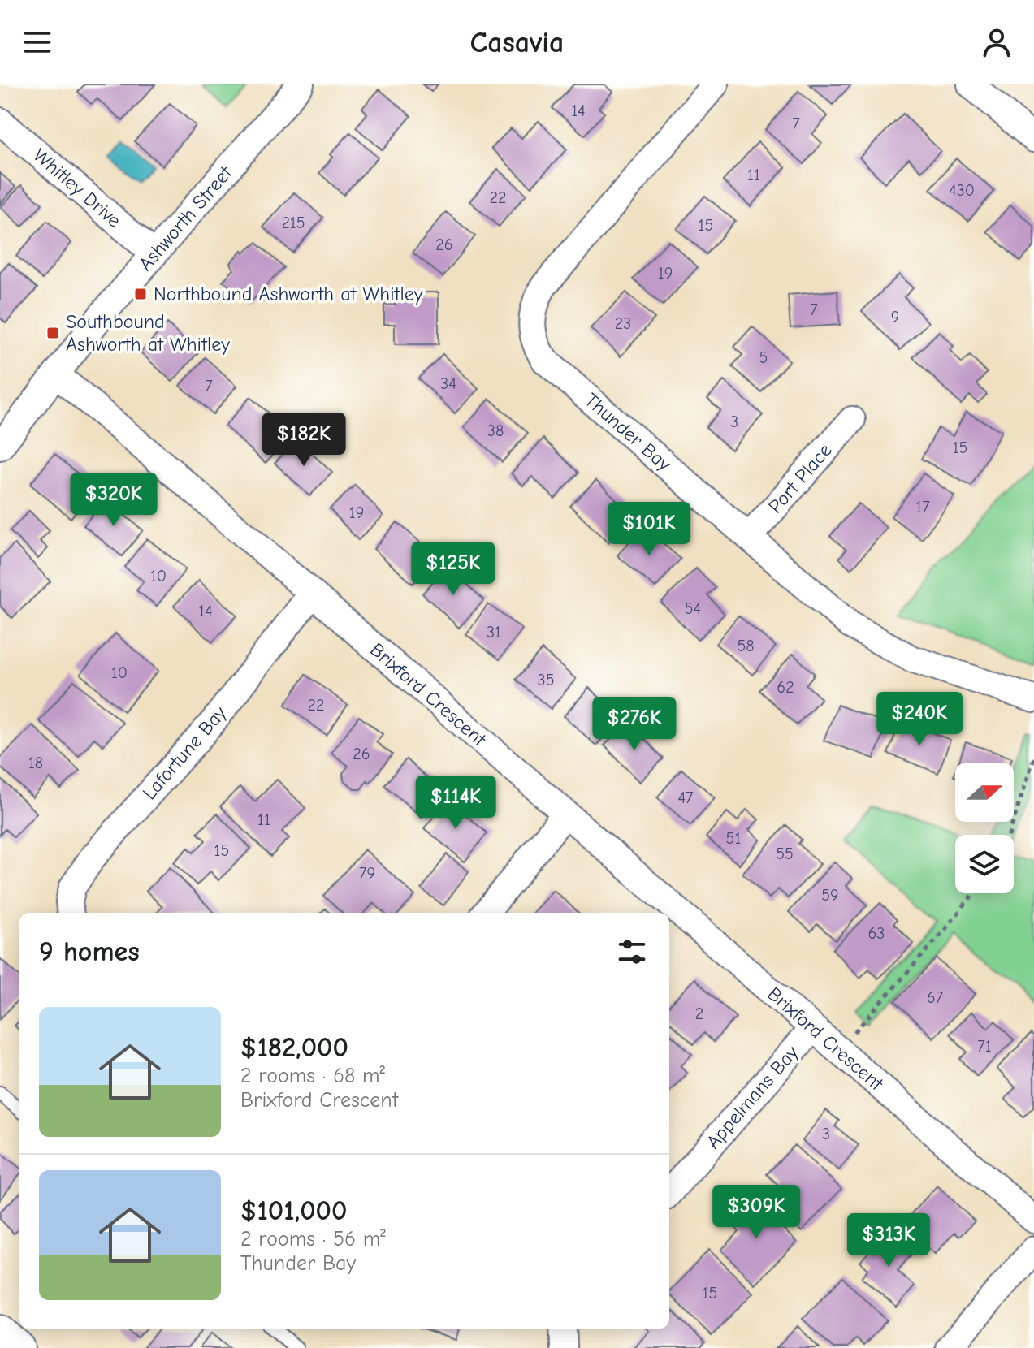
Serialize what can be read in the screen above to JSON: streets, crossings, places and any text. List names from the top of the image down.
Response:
{
  "streets": {
    "street": [
      "Whitley Drive",
      "Ashworth Street",
      "Thunder Bay",
      "Port Place",
      "Brixford Crescent",
      "Lafortune Bay",
      "Appelmans Bay"
    ]
  },
  "crossings": [
    ["Whitley Drive", "Ashworth Street"],
    ["Ashworth Street", "Brixford Crescent"],
    ["Thunder Bay", "Port Place"],
    ["Brixford Crescent", "Lafortune Bay"],
    ["Brixford Crescent", "Appelmans Bay"]
  ],
  "places": {
    "transit": ["Northbound Ashworth at Whitley", "Southbound Ashworth at Whitley"]
  },
  "house_numbers": [
    "14",
    "7",
    "11",
    "430",
    "22",
    "215",
    "15",
    "26",
    "19",
    "7",
    "9",
    "23",
    "5",
    "34",
    "7",
    "3",
    "38",
    "15",
    "17",
    "19",
    "10",
    "54",
    "14",
    "31",
    "58",
    "10",
    "35",
    "62",
    "22",
    "26",
    "18",
    "47",
    "11",
    "51",
    "15",
    "55",
    "79",
    "59",
    "63",
    "67",
    "2",
    "71",
    "3",
    "15"
  ],
  "north": "right",
  "page": {
    "header": "Casavia",
    "price": [
      "$182K",
      "$320K",
      "$101K",
      "$125K",
      "$240K",
      "$276K",
      "$114K",
      "$309K",
      "$313K"
    ],
    "heading": "9 homes",
    "list": [
      {
        "name": "$182,000",
        "note": "2 rooms · 68 m² · Brixford Crescent"
      },
      {
        "name": "$101,000",
        "note": "2 rooms · 56 m² · Thunder Bay"
      }
    ]
  }
}
